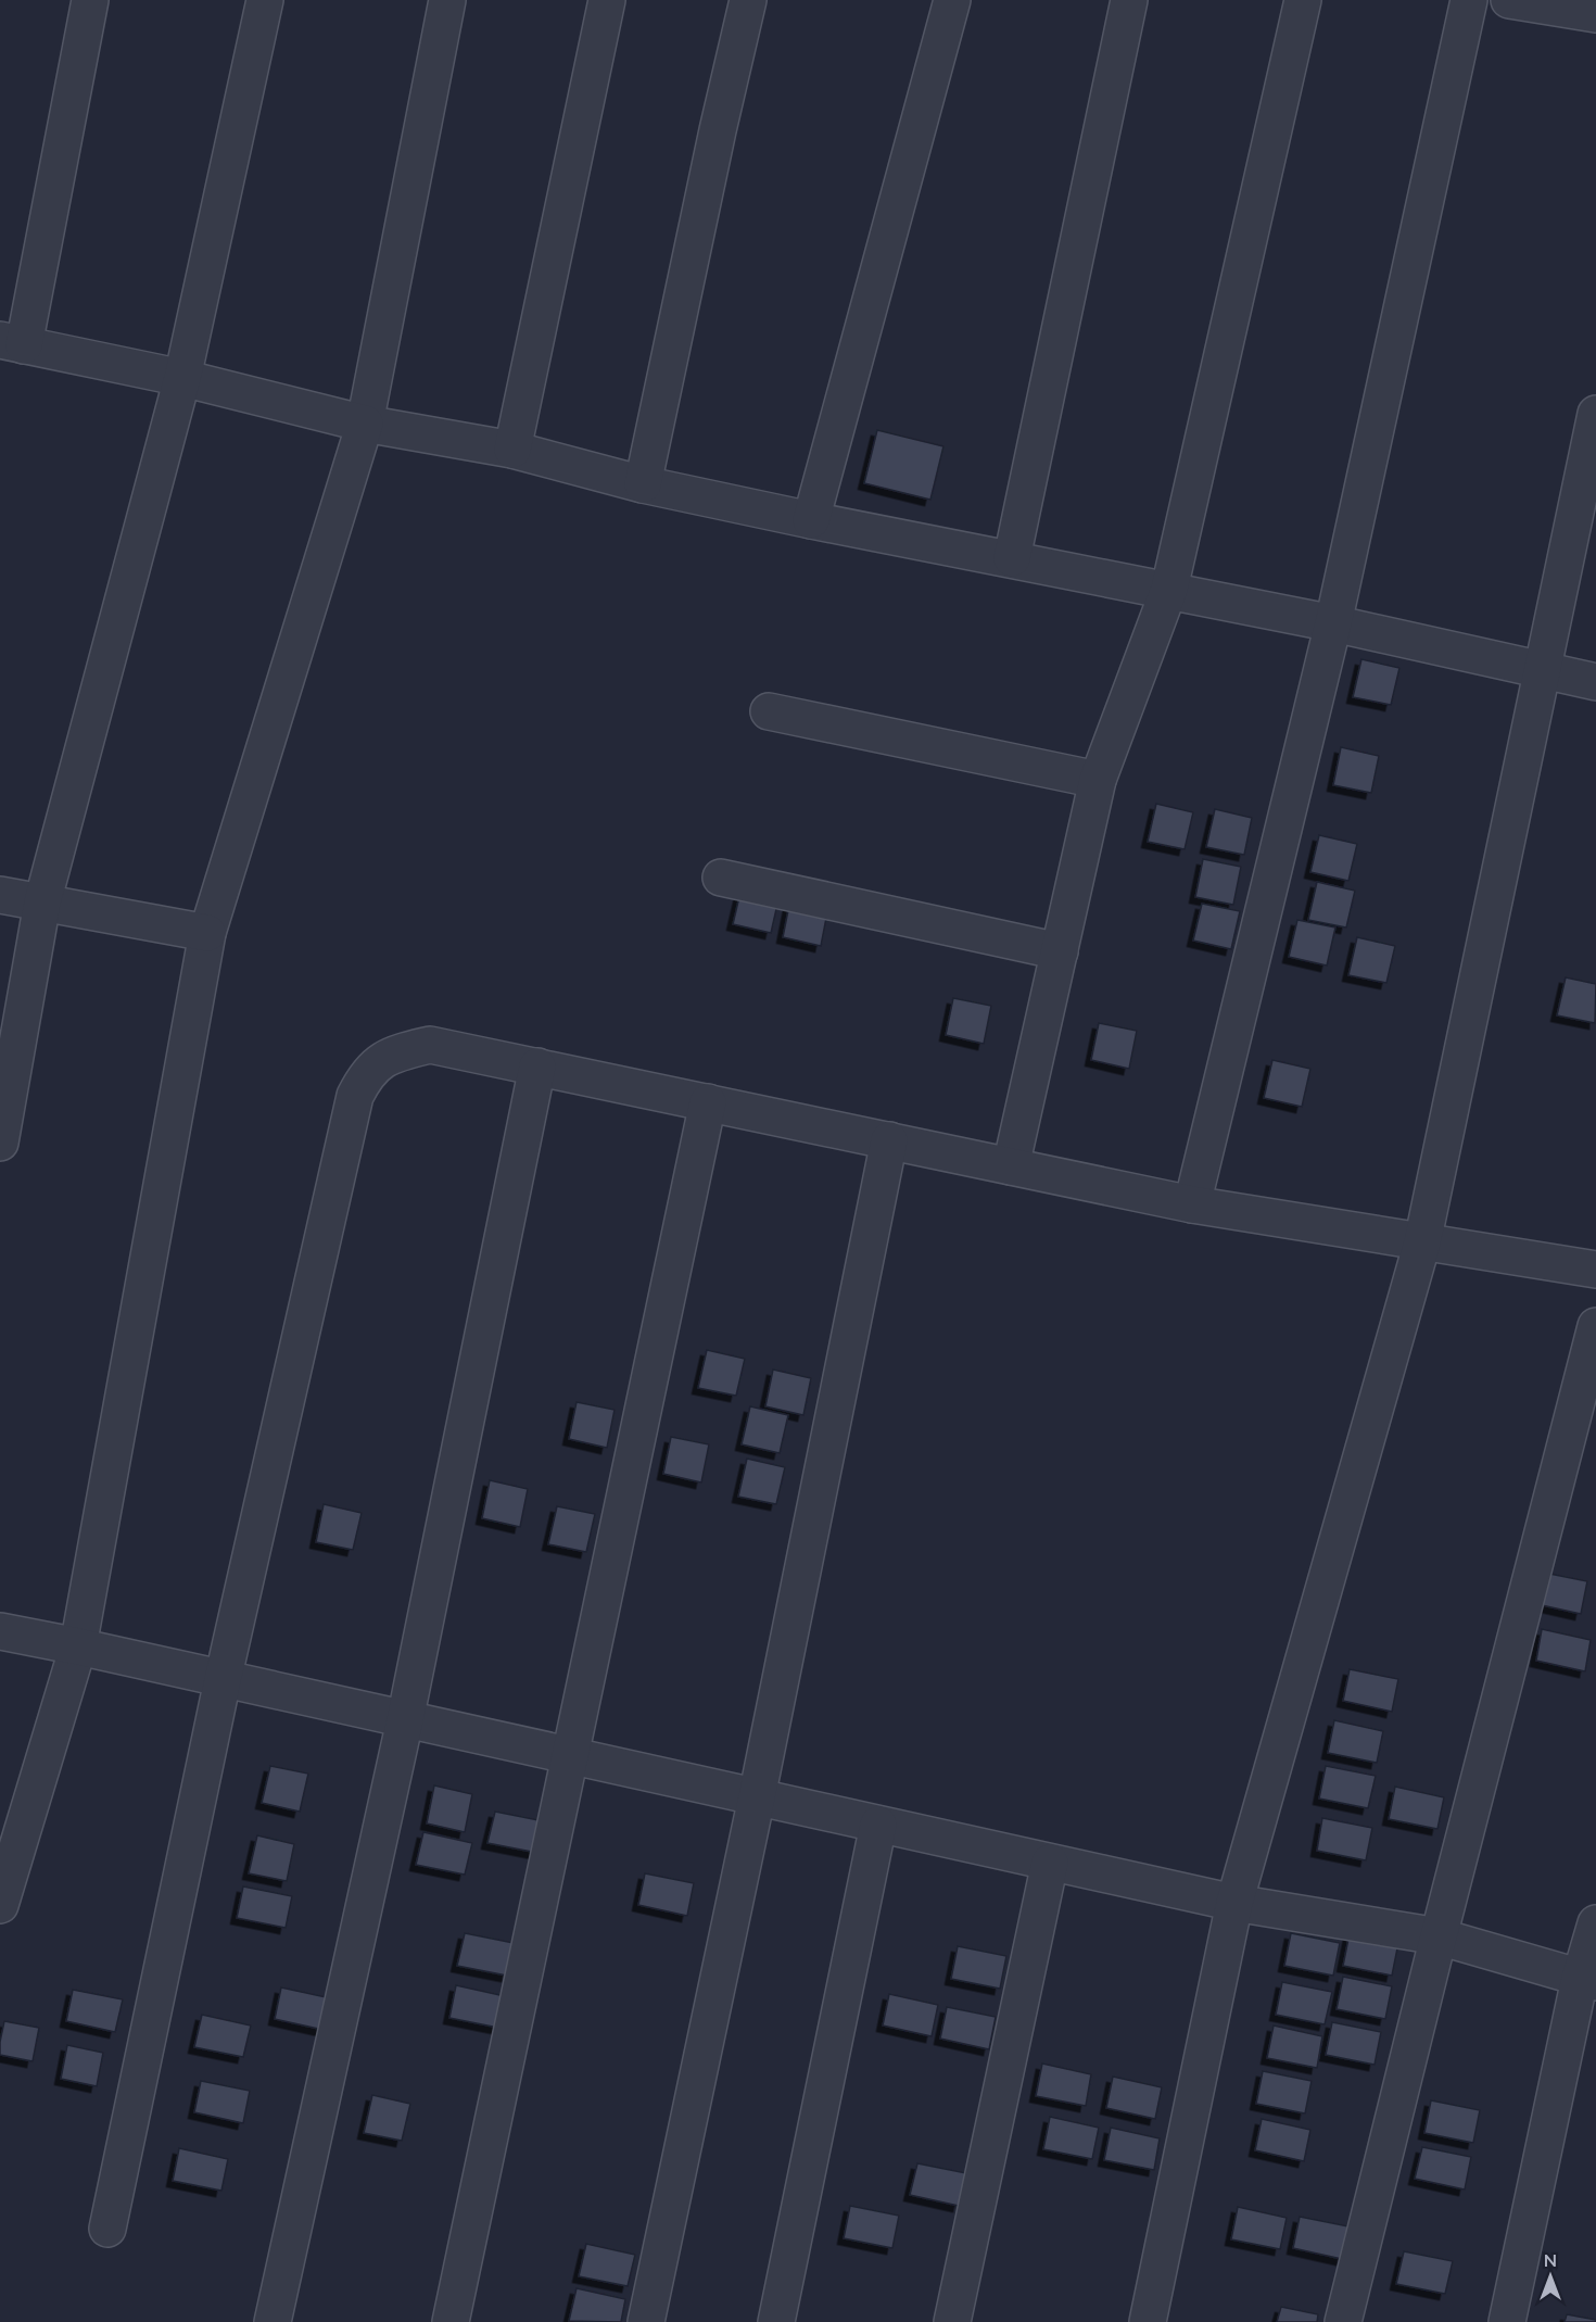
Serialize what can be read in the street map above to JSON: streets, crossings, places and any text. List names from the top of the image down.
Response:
{
  "north": "top"
}
